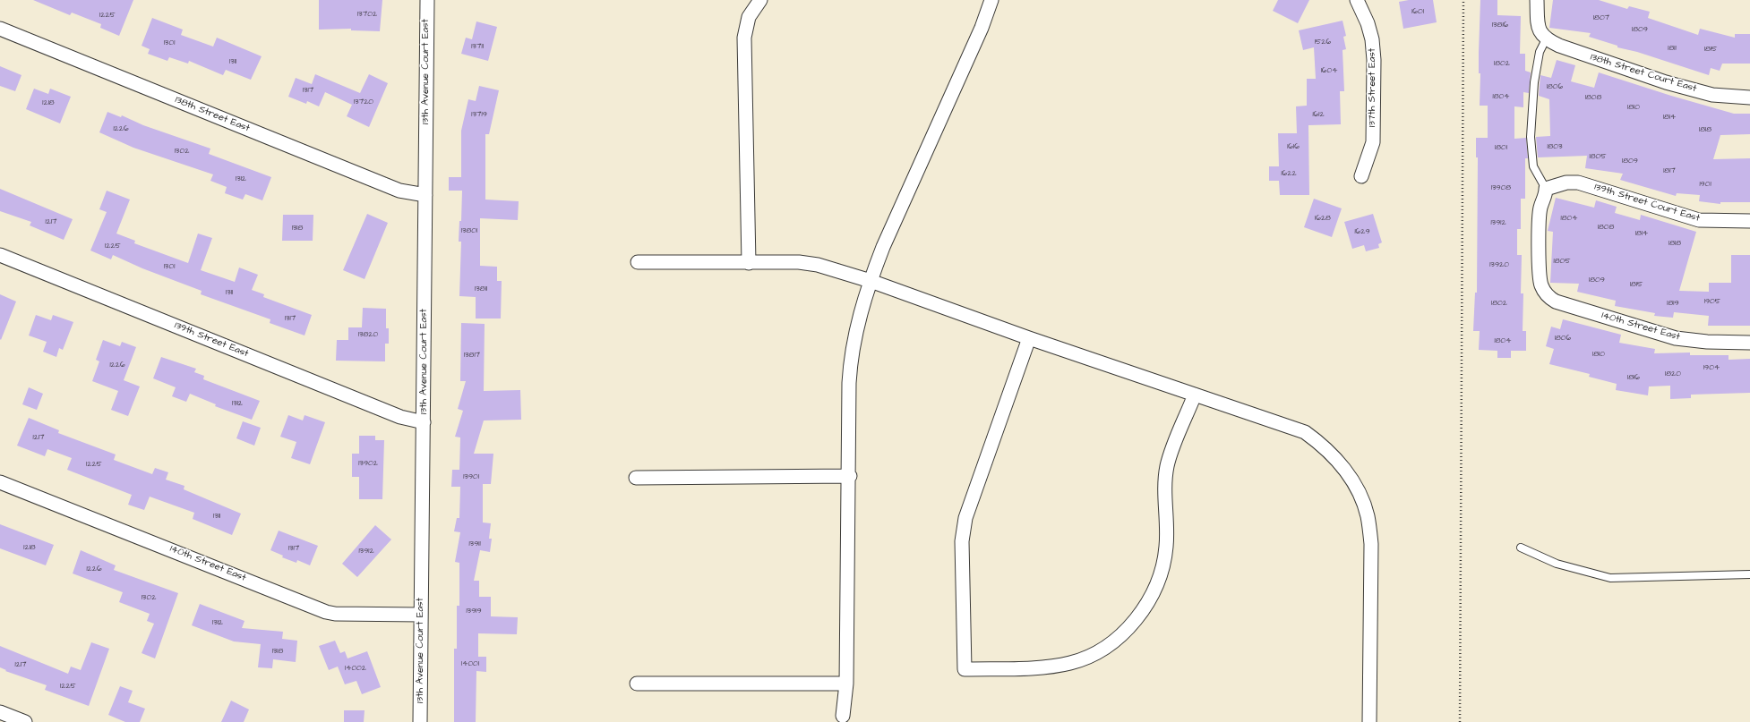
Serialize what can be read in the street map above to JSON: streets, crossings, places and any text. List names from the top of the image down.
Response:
{
  "streets": {
    "street": [
      "13th Avenue Court East",
      "138th Street Court East",
      "137th Street East",
      "138th Street East",
      "139th Street Court East",
      "140th Street East",
      "139th Street East"
    ]
  },
  "crossings": [
    ["13th Avenue Court East", "138th Street East"],
    ["13th Avenue Court East", "140th Street East"],
    ["13th Avenue Court East", "139th Street East"],
    ["139th Street Court East", "140th Street East"]
  ],
  "house_numbers": [
    "1601",
    "13702",
    "1225",
    "1807",
    "13816",
    "1809",
    "1526",
    "1301",
    "13711",
    "1811",
    "1815",
    "1311",
    "1802",
    "1604",
    "1806",
    "1317",
    "1804",
    "1808",
    "13720",
    "1218",
    "1810",
    "13719",
    "1612",
    "1814",
    "1226",
    "1818",
    "1616",
    "1803",
    "1801",
    "1302",
    "1805",
    "1809",
    "1817",
    "1622",
    "1312",
    "1901",
    "13908",
    "1628",
    "1804",
    "1217",
    "13912",
    "1808",
    "1318",
    "13801",
    "1629",
    "1814",
    "1818",
    "1225",
    "1805",
    "13920",
    "1301",
    "1809",
    "1815",
    "13811",
    "1311",
    "1905",
    "1802",
    "1819",
    "1317",
    "13820",
    "1806",
    "1804",
    "1810",
    "13817",
    "1226",
    "1904",
    "1820",
    "1816",
    "1312",
    "1217",
    "13902",
    "1225",
    "13901",
    "1311",
    "13911",
    "1218",
    "1317",
    "13912",
    "1226",
    "1302",
    "13919",
    "1312",
    "1318",
    "14001",
    "1217",
    "14002",
    "1225"
  ]
}
